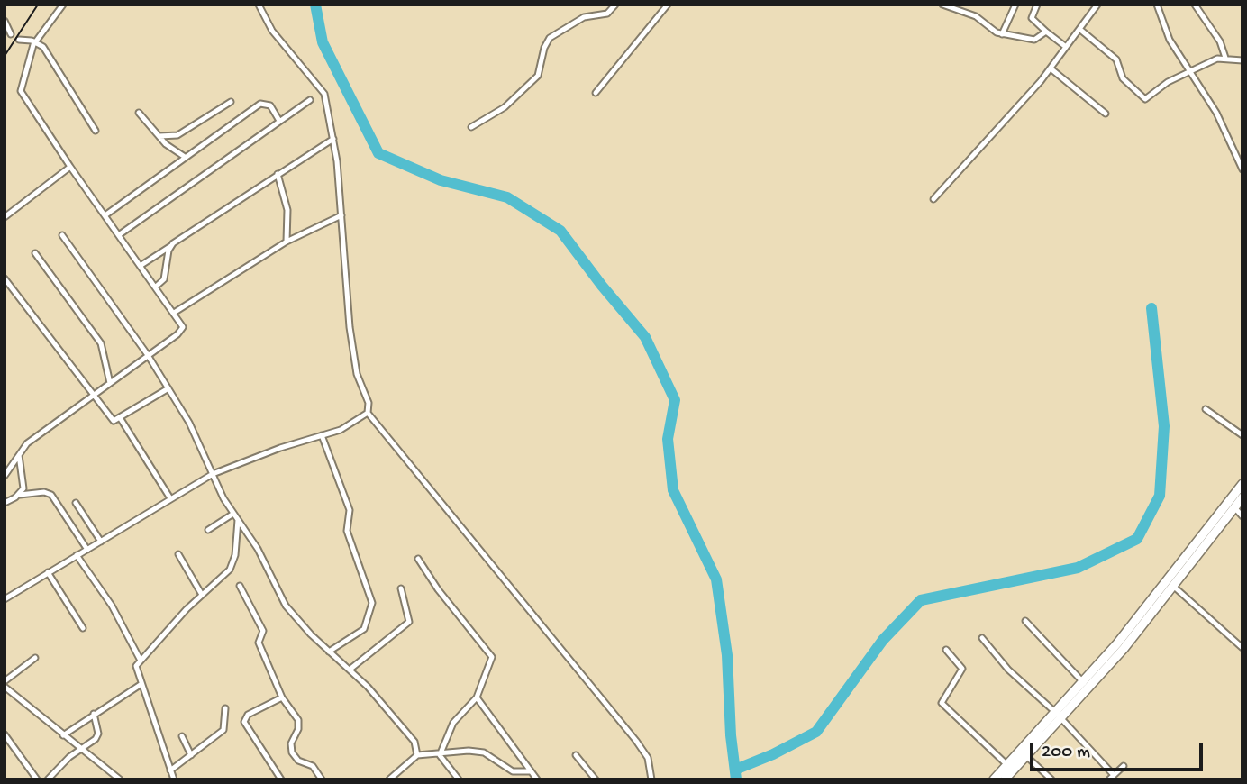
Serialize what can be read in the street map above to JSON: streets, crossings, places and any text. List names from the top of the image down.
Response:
{
  "scale_bar": "200 m"
}
